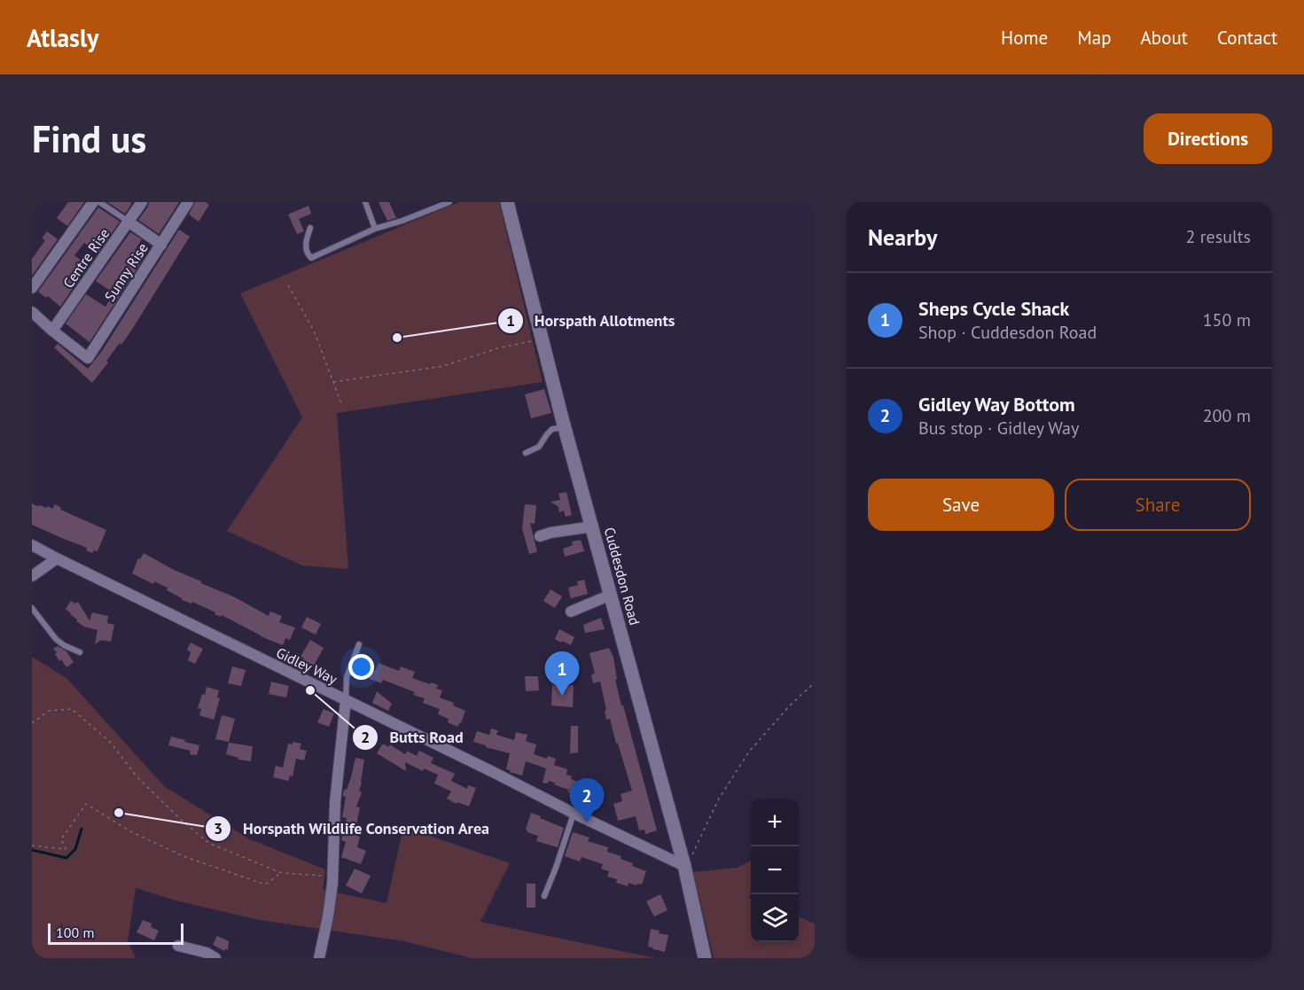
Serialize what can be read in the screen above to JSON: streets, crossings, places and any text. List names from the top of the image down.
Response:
{
  "streets": {
    "street": [
      "Centre Rise",
      "Sunny Rise",
      "Cuddesdon Road",
      "Gidley Way"
    ]
  },
  "crossings": [
    ["Centre Rise", "Sunny Rise"],
    ["Cuddesdon Road", "Gidley Way"]
  ],
  "places": ["Horspath Allotments", "Butts Road", "Horspath Wildlife Conservation Area"],
  "scale_bar": "100 m",
  "page": {
    "header": "Atlasly",
    "nav": [
      "Home",
      "Map",
      "About",
      "Contact"
    ],
    "buttons": [
      "Directions",
      ["Save", "Share"]
    ],
    "title": "Find us",
    "heading": ["Nearby", "2 results"],
    "list": [
      {
        "mark": "1",
        "name": "Sheps Cycle Shack",
        "note": "Shop · Cuddesdon Road",
        "value": "150 m"
      },
      {
        "mark": "2",
        "name": "Gidley Way Bottom",
        "note": "Bus stop · Gidley Way",
        "value": "200 m"
      }
    ],
    "pins": ["1", "2"],
    "map_buttons": ["+", "−"],
    "scale": "100 m"
  }
}
